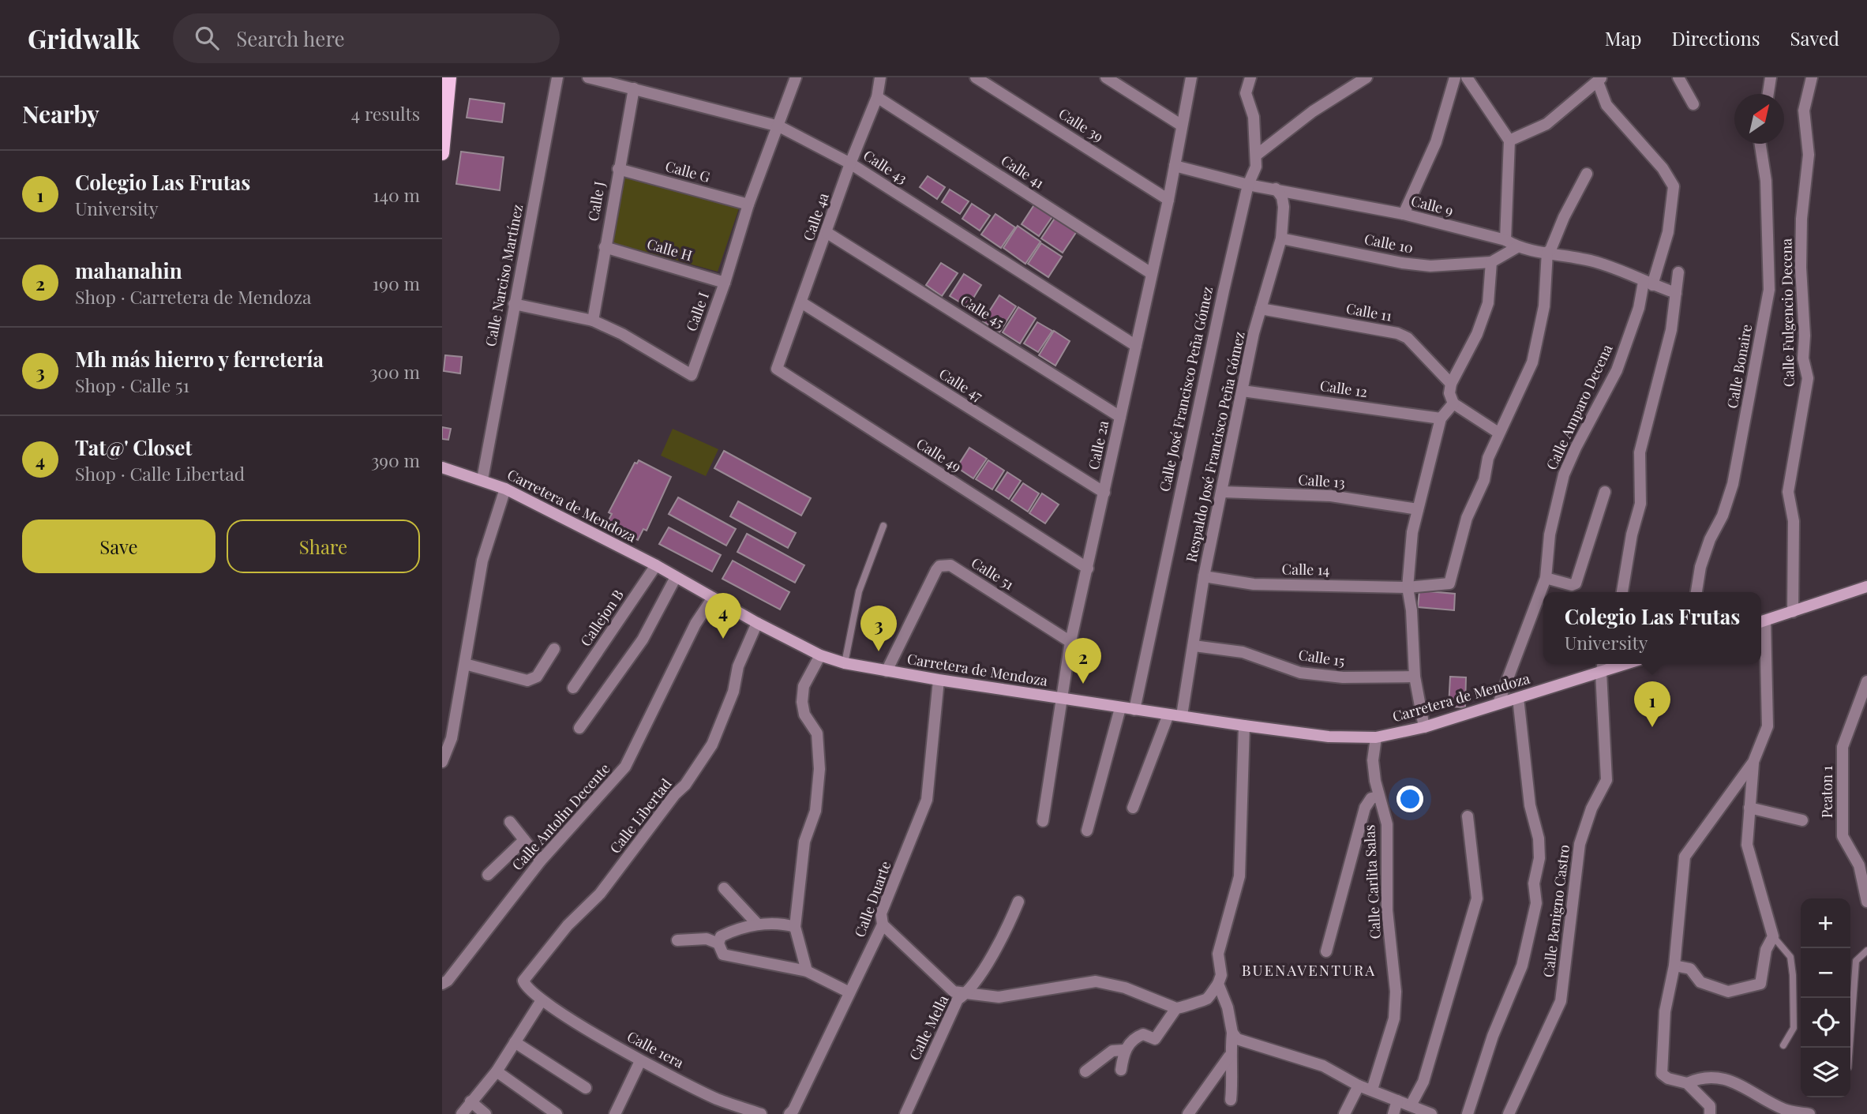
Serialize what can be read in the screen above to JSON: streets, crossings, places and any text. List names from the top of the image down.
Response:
{
  "streets": {
    "street": [
      "Calle 39",
      "Calle 43",
      "Calle G",
      "Calle 41",
      "Calle J",
      "Calle 9",
      "Calle 4a",
      "Calle 10",
      "Calle H",
      "Calle Narciso Martínez",
      "Calle I",
      "Calle 45",
      "Calle 11",
      "Calle Fulgencio Decena",
      "Calle Bonaire",
      "Calle 47",
      "Calle José Francisco Peña Gómez",
      "Calle 12",
      "Calle Amparo Decena",
      "Calle 2a",
      "Respaldo José Francisco Peña Gómez",
      "Calle 49",
      "Calle 13",
      "Carretera de Mendoza",
      "Calle 14",
      "Calle 51",
      "Callejon B",
      "Calle 15",
      "Peaton 1",
      "Calle Libertad",
      "Calle Antolin Decente",
      "Calle Carlita Salas",
      "Calle Duarte",
      "Calle Benigno Castro",
      "Calle Mella",
      "Calle 1era"
    ]
  },
  "crossings": [
    ["Calle 39", "Calle 2a"],
    ["Calle 43", "Calle J"],
    ["Calle 43", "Calle 4a"],
    ["Calle 43", "Calle I"],
    ["Calle 43", "Calle 2a"],
    ["Calle G", "Calle J"],
    ["Calle G", "Calle I"],
    ["Calle 41", "Calle 4a"],
    ["Calle 41", "Calle 2a"],
    ["Calle J", "Calle H"],
    ["Calle J", "Calle I"],
    ["Calle 9", "Calle José Francisco Peña Gómez"],
    ["Calle 9", "Calle Amparo Decena"],
    ["Calle 9", "Calle 2a"],
    ["Calle 9", "Respaldo José Francisco Peña Gómez"],
    ["Calle 4a", "Calle 45"],
    ["Calle 4a", "Calle 47"],
    ["Calle 4a", "Calle 49"],
    ["Calle 10", "Respaldo José Francisco Peña Gómez"],
    ["Calle H", "Calle I"],
    ["Calle Narciso Martínez", "Calle I"],
    ["Calle Narciso Martínez", "Carretera de Mendoza"],
    ["Calle 45", "Calle 2a"],
    ["Calle 11", "Respaldo José Francisco Peña Gómez"],
    ["Calle 47", "Calle 2a"],
    ["Calle José Francisco Peña Gómez", "Carretera de Mendoza"],
    ["Calle 12", "Respaldo José Francisco Peña Gómez"],
    ["Calle Amparo Decena", "Carretera de Mendoza"],
    ["Calle 2a", "Calle 49"],
    ["Calle 2a", "Carretera de Mendoza"],
    ["Calle 2a", "Calle 51"],
    ["Respaldo José Francisco Peña Gómez", "Calle 13"],
    ["Respaldo José Francisco Peña Gómez", "Carretera de Mendoza"],
    ["Respaldo José Francisco Peña Gómez", "Calle 14"],
    ["Respaldo José Francisco Peña Gómez", "Calle 15"],
    ["Carretera de Mendoza", "Calle 51"],
    ["Carretera de Mendoza", "Callejon B"],
    ["Carretera de Mendoza", "Calle Libertad"],
    ["Carretera de Mendoza", "Calle Antolin Decente"],
    ["Carretera de Mendoza", "Calle Carlita Salas"],
    ["Carretera de Mendoza", "Calle Duarte"],
    ["Carretera de Mendoza", "Calle Benigno Castro"],
    ["Calle Libertad", "Calle 1era"]
  ],
  "districts": ["BUENAVENTURA"],
  "north": "top right",
  "page": {
    "header": "Gridwalk",
    "search": "Search here",
    "nav": ["Map", "Directions", "Saved"],
    "heading": ["Nearby", "4 results"],
    "list": [
      {
        "mark": "1",
        "name": "Colegio Las Frutas",
        "note": "University",
        "value": "140 m"
      },
      {
        "mark": "2",
        "name": "mahanahin",
        "note": "Shop · Carretera de Mendoza",
        "value": "190 m"
      },
      {
        "mark": "3",
        "name": "Mh más hierro y ferretería",
        "note": "Shop · Calle 51",
        "value": "300 m"
      },
      {
        "mark": "4",
        "name": "Tat@' Closet",
        "note": "Shop · Calle Libertad",
        "value": "390 m"
      }
    ],
    "buttons": ["Save", "Share"],
    "popup": ["Colegio Las Frutas", "University"],
    "pins": [
      "4",
      "3",
      "2",
      "1"
    ],
    "map_buttons": ["+", "−"]
  }
}
